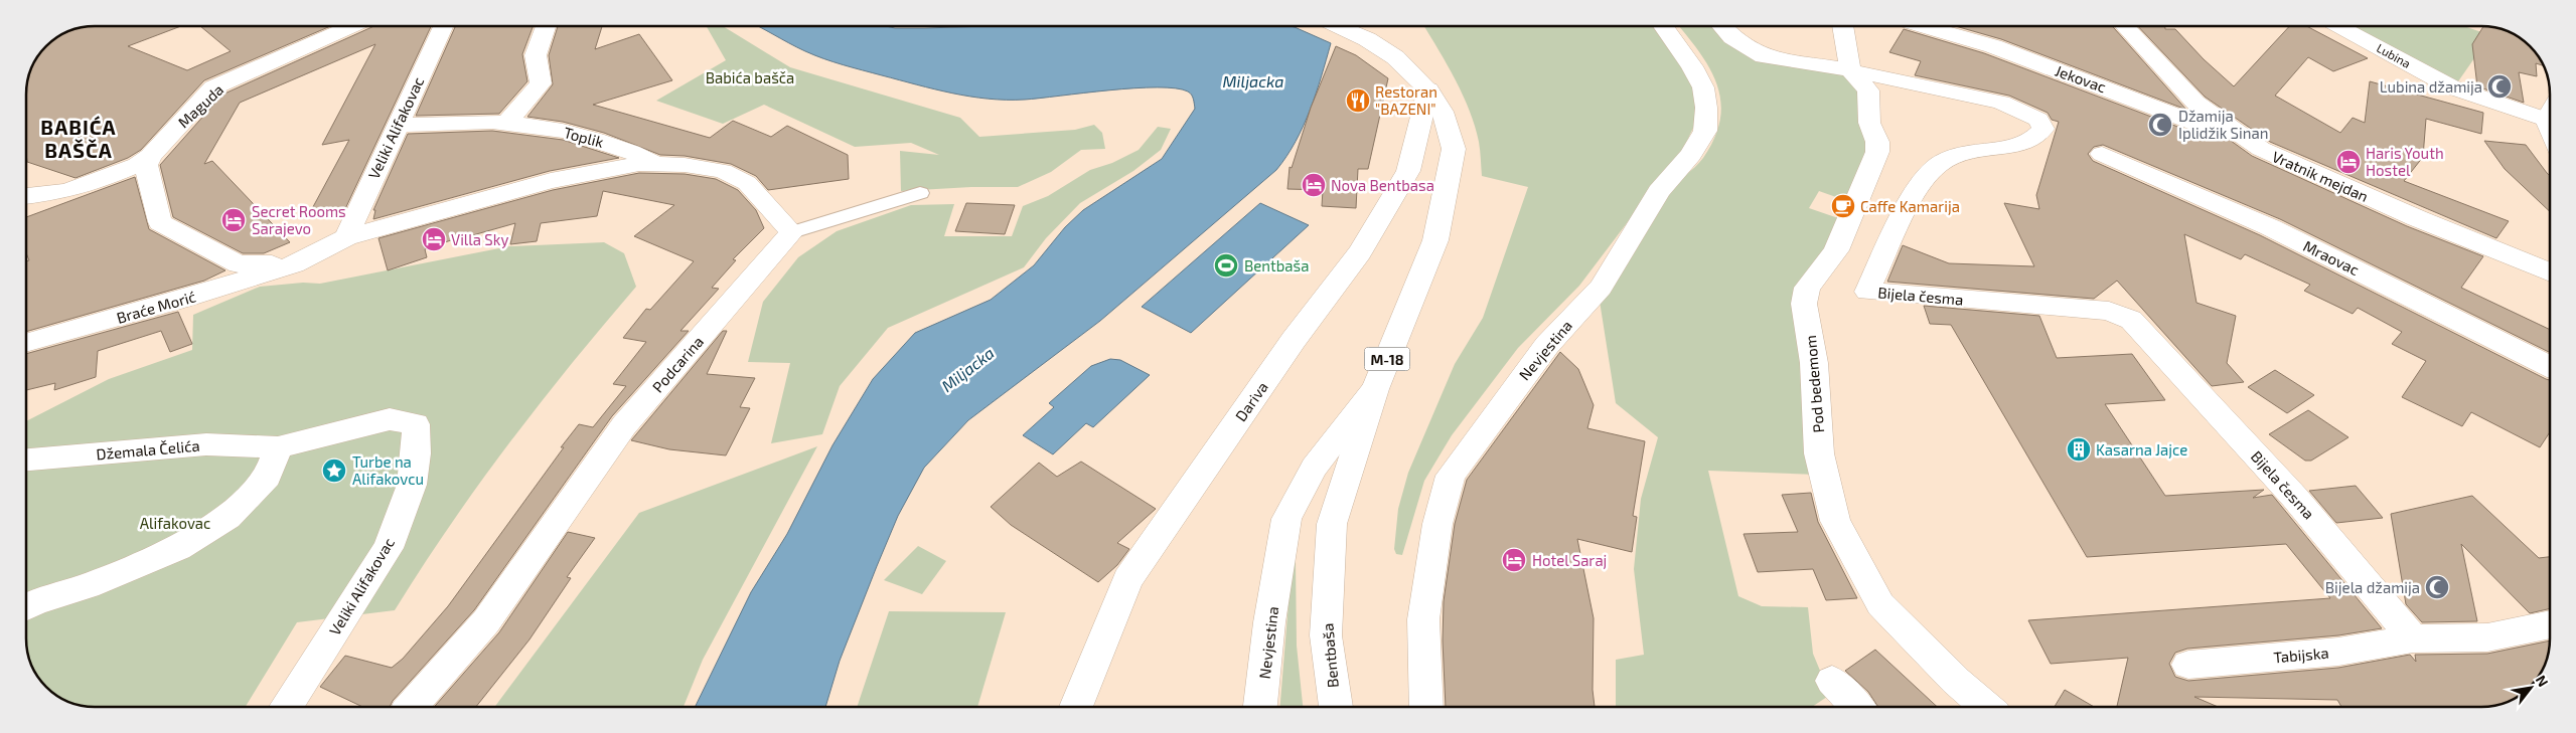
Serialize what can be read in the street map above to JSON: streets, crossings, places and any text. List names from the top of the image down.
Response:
{
  "streets": {
    "street": [
      "Lubina",
      "Jekovac",
      "Maguda",
      "Veliki Alifakovac",
      "Toplik",
      "Vratnik mejdan",
      "Mraovac",
      "Bijela česma",
      "Braće Morić",
      "Nevjestina",
      "M-18",
      "Podcarina",
      "Pod bedemom",
      "Dariva",
      "Džemala Čelića",
      "Tabijska",
      "Bentbaša"
    ]
  },
  "crossings": [
    ["Jekovac", "Vratnik mejdan"],
    ["Veliki Alifakovac", "Toplik"],
    ["Veliki Alifakovac", "Braće Morić"],
    ["Veliki Alifakovac", "Džemala Čelića"],
    ["Toplik", "Braće Morić"],
    ["Bijela česma", "Pod bedemom"],
    ["Bijela česma", "Tabijska"],
    ["Nevjestina", "Bentbaša"],
    ["Dariva", "Bentbaša"]
  ],
  "districts": ["BABIĆA BAŠČA"],
  "water": ["Miljacka"],
  "parks": ["Babića bašča", "Alifakovac"],
  "places": {
    "mosque": ["Lubina džamija", "Džamija Iplidžik Sinan", "Bijela džamija"],
    "restaurant": ["Restoran \"BAZENI\""],
    "hotel": [
      "Haris Youth Hostel",
      "Nova Bentbasa",
      "Secret Rooms Sarajevo",
      "Villa Sky",
      "Hotel Saraj"
    ],
    "cafe": ["Caffe Kamarija"],
    "sports": ["Bentbaša"],
    "building": ["Kasarna Jajce"],
    "place": ["Turbe na Alifakovcu"]
  },
  "north": "top right"
}
